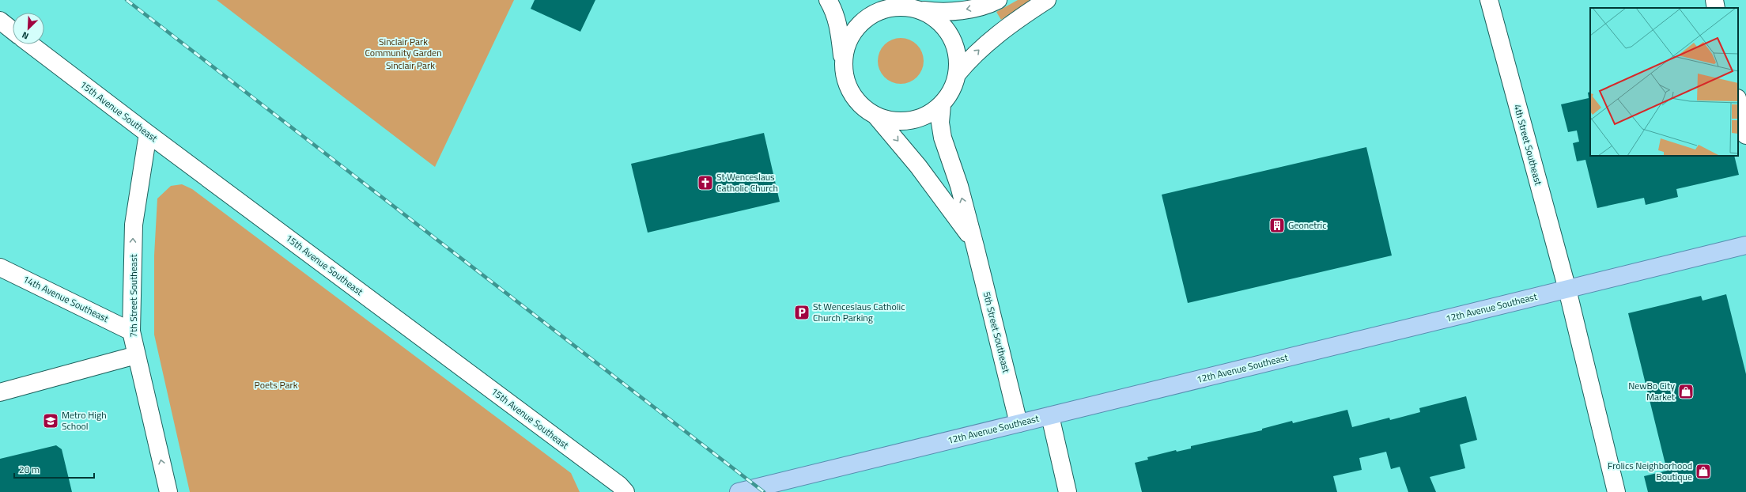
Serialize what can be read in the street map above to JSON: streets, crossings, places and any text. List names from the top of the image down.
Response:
{
  "streets": {
    "main road": ["12th Avenue Southeast"],
    "street": [
      "15th Avenue Southeast",
      "4th Street Southeast",
      "7th Street Southeast",
      "14th Avenue Southeast",
      "5th Street Southeast"
    ]
  },
  "crossings": [
    ["15th Avenue Southeast", "7th Street Southeast"],
    ["4th Street Southeast", "12th Avenue Southeast"],
    ["7th Street Southeast", "14th Avenue Southeast"],
    ["12th Avenue Southeast", "5th Street Southeast"]
  ],
  "one_way": ["7th Street Southeast"],
  "parks": ["Sinclair Park Community Garden", "Sinclair Park", "Poets Park"],
  "places": {
    "church": ["St Wenceslaus Catholic Church"],
    "building": ["Geonetric"],
    "parking": ["St Wenceslaus Catholic Church Parking"],
    "shop": ["NewBo City Market", "Frolics Neighborhood Boutique"],
    "school or university": ["Metro High School"]
  },
  "scale_bar": "20 m",
  "north": "bottom left"
}
